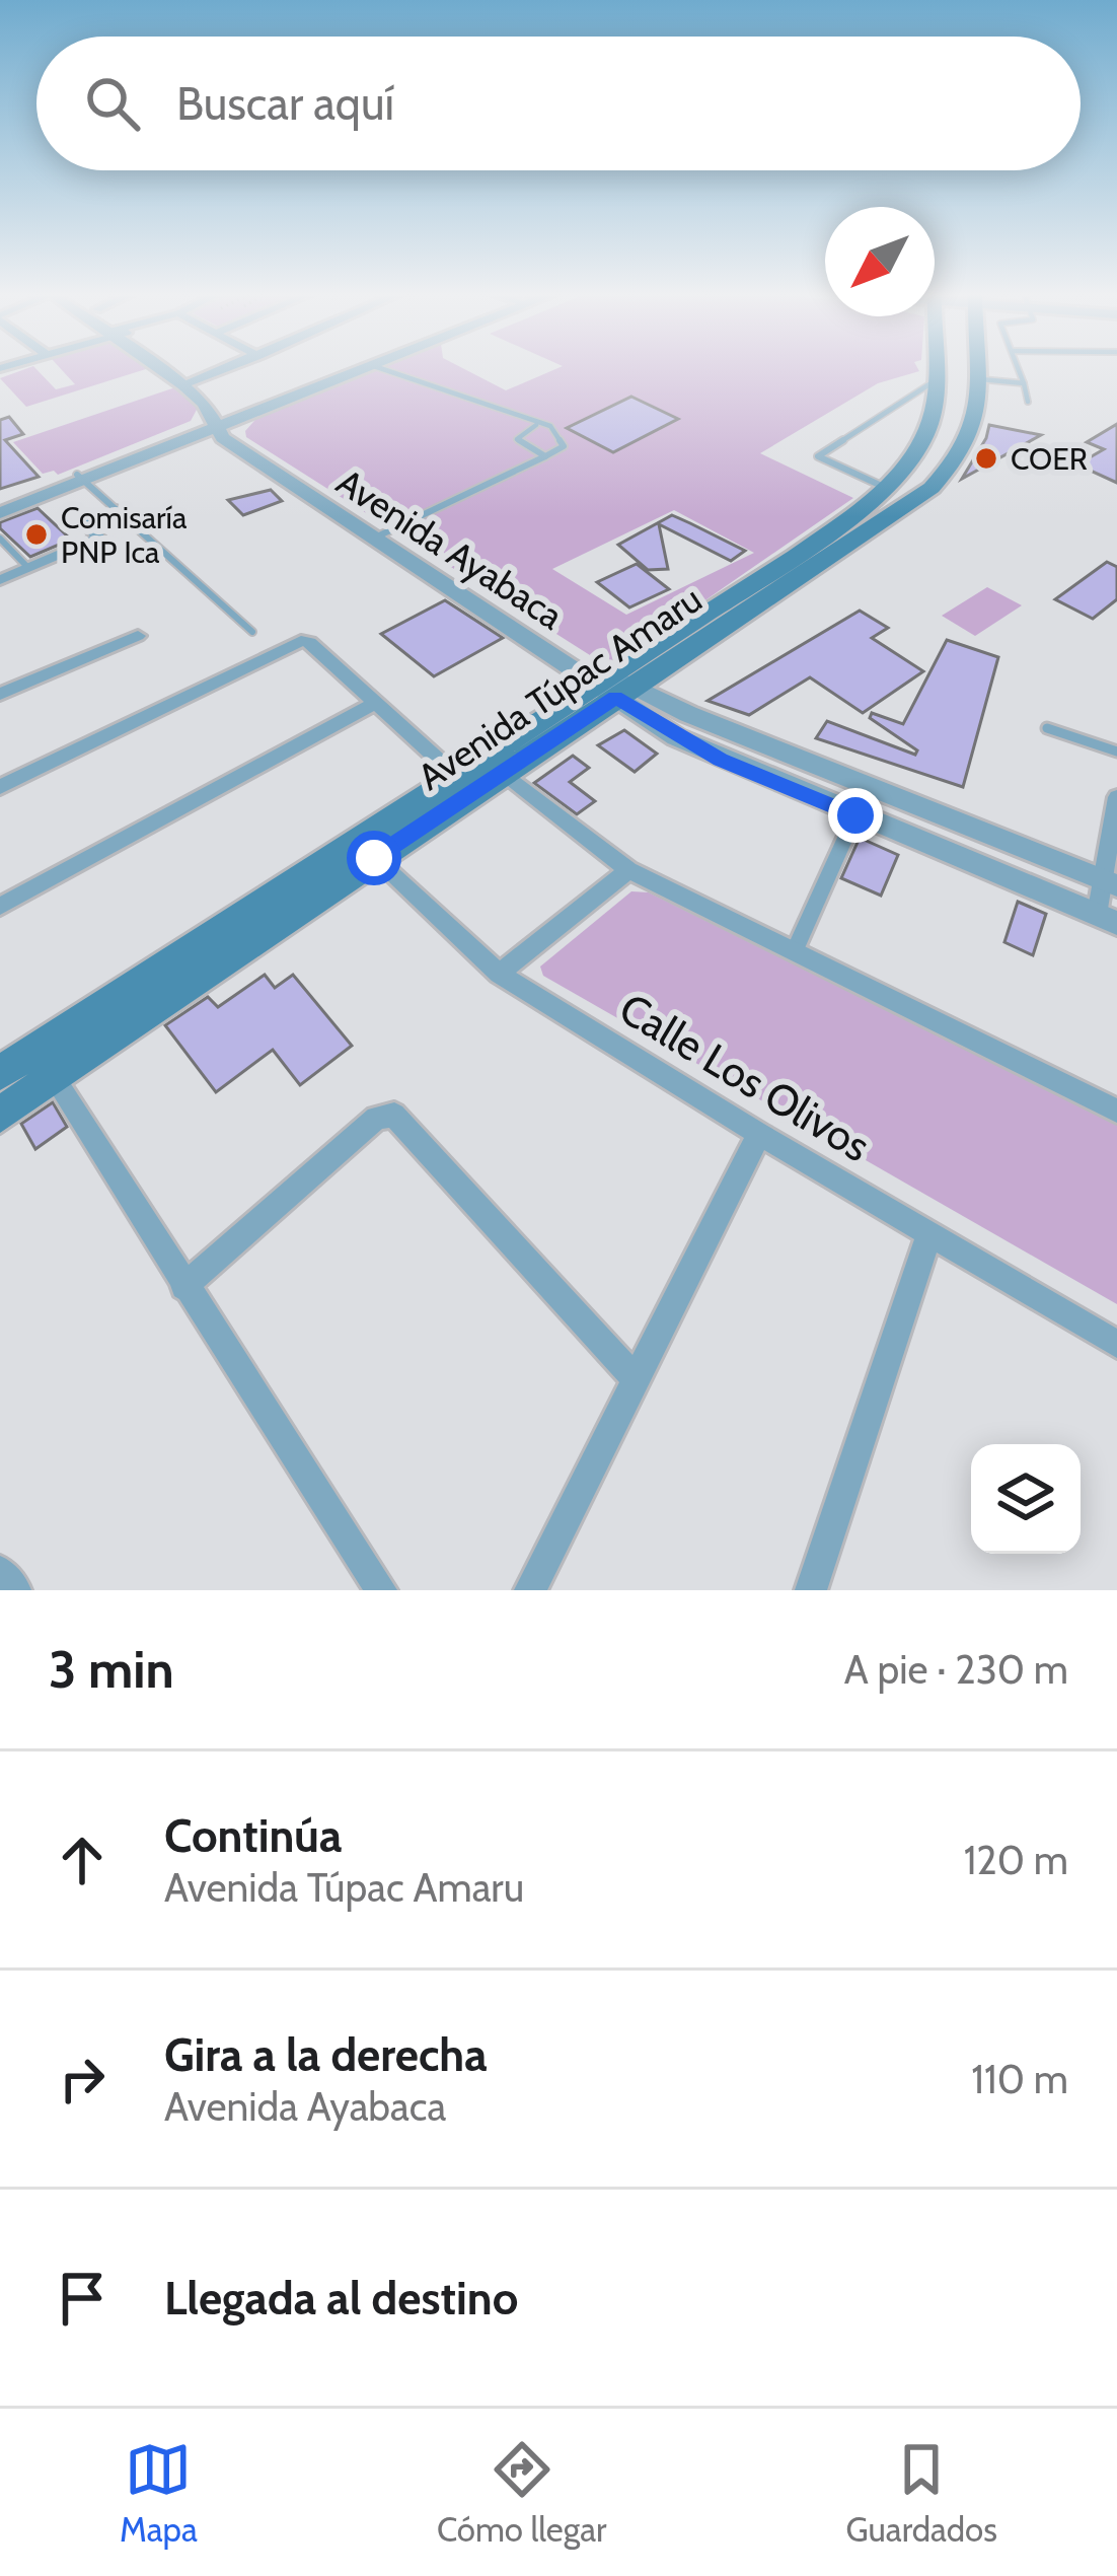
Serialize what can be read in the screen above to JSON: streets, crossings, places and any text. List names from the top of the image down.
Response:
{
  "streets": {
    "main road": ["Avenida Túpac Amaru"],
    "street": ["Avenida Ayabaca", "Calle Los Olivos"]
  },
  "crossings": [
    ["Avenida Ayabaca", "Avenida Túpac Amaru"],
    ["Avenida Túpac Amaru", "Calle Los Olivos"]
  ],
  "places": ["COER", "Comisaría PNP Ica"],
  "north": "bottom left",
  "page": {
    "search": "Buscar aquí",
    "heading": ["3 min", "A pie · 230 m"],
    "list": [
      ["Continúa", "Avenida Túpac Amaru", "120 m"],
      ["Gira a la derecha", "Avenida Ayabaca", "110 m"],
      "Llegada al destino"
    ],
    "nav": ["Mapa", "Cómo llegar", "Guardados"]
  }
}
